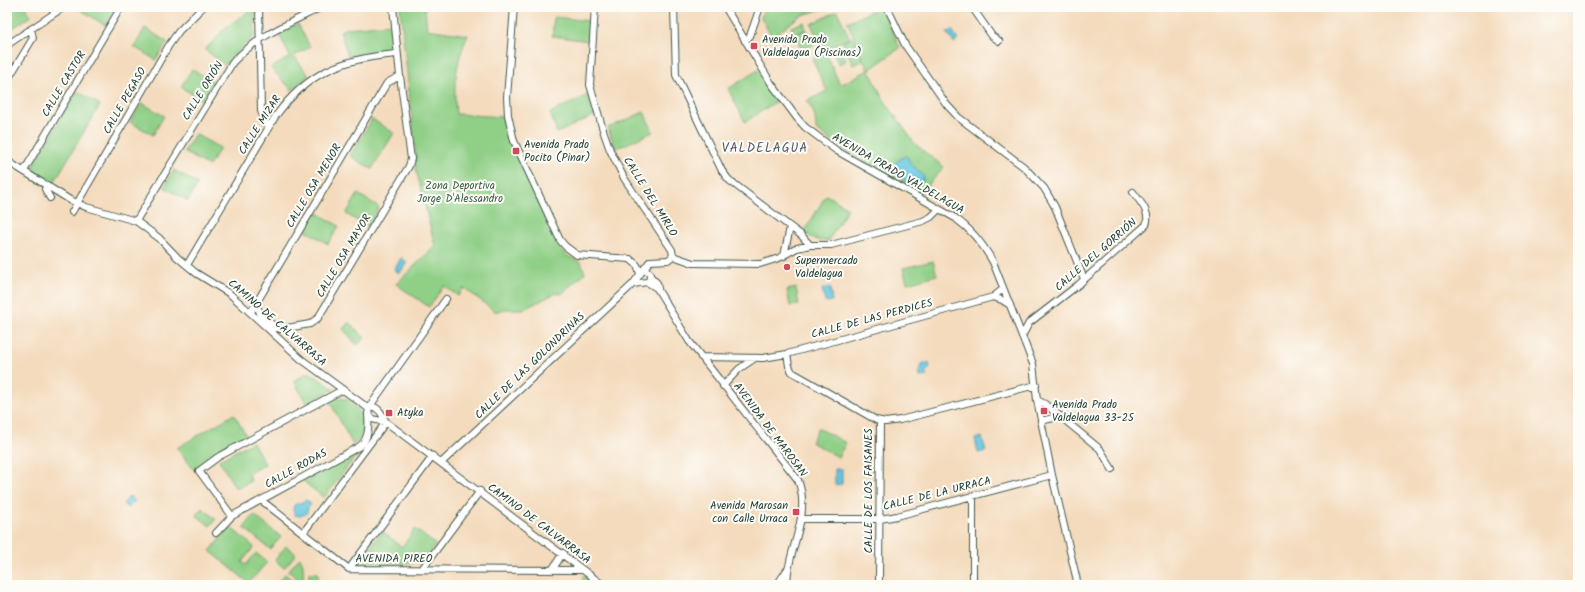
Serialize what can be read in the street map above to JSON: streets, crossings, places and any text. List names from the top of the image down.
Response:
{
  "streets": {
    "street": [
      "CALLE CASTOR",
      "CALLE ORIÓN",
      "CALLE PEGASO",
      "CALLE MIZAR",
      "AVENIDA PRADO VALDELAGUA",
      "CALLE OSA MENOR",
      "CALLE DEL MIRLO",
      "CALLE DEL GORRIÓN",
      "CALLE OSA MAYOR",
      "CALLE DE LAS PERDICES",
      "CAMINO DE CALVARRASA",
      "CALLE DE LAS GOLONDRINAS",
      "AVENIDA DE MAROSAN",
      "CALLE RODAS",
      "CALLE DE LOS FAISANES",
      "CALLE DE LA URRACA",
      "AVENIDA PIREO"
    ]
  },
  "crossings": [
    ["CALLE CASTOR", "CAMINO DE CALVARRASA"],
    ["CALLE ORIÓN", "CAMINO DE CALVARRASA"],
    ["CALLE PEGASO", "CAMINO DE CALVARRASA"],
    ["CALLE MIZAR", "CAMINO DE CALVARRASA"],
    ["AVENIDA PRADO VALDELAGUA", "CALLE DEL GORRIÓN"],
    ["AVENIDA PRADO VALDELAGUA", "CALLE DE LAS PERDICES"],
    ["AVENIDA PRADO VALDELAGUA", "CALLE DE LA URRACA"],
    ["CALLE OSA MENOR", "CALLE OSA MAYOR"],
    ["CALLE OSA MENOR", "CAMINO DE CALVARRASA"],
    ["CALLE DEL MIRLO", "CALLE DE LAS GOLONDRINAS"],
    ["CALLE OSA MAYOR", "CAMINO DE CALVARRASA"],
    ["CALLE DE LAS PERDICES", "AVENIDA DE MAROSAN"],
    ["CALLE DE LAS PERDICES", "CALLE DE LOS FAISANES"],
    ["CAMINO DE CALVARRASA", "CALLE DE LAS GOLONDRINAS"],
    ["CAMINO DE CALVARRASA", "AVENIDA PIREO"],
    ["CALLE DE LAS GOLONDRINAS", "AVENIDA DE MAROSAN"],
    ["AVENIDA DE MAROSAN", "CALLE DE LA URRACA"],
    ["CALLE RODAS", "AVENIDA PIREO"],
    ["CALLE DE LOS FAISANES", "CALLE DE LA URRACA"]
  ],
  "districts": ["VALDELAGUA"],
  "parks": ["Zona Deportiva Jorge D'Alessandro"],
  "places": {
    "transit": [
      "Avenida Prado Valdelagua (Piscinas)",
      "Avenida Prado Pocito (Pinar)",
      "Avenida Prado Valdelagua 33-25",
      "Atyka",
      "Avenida Marosan con Calle Urraca"
    ],
    "other": ["Supermercado Valdelagua"]
  }
}
